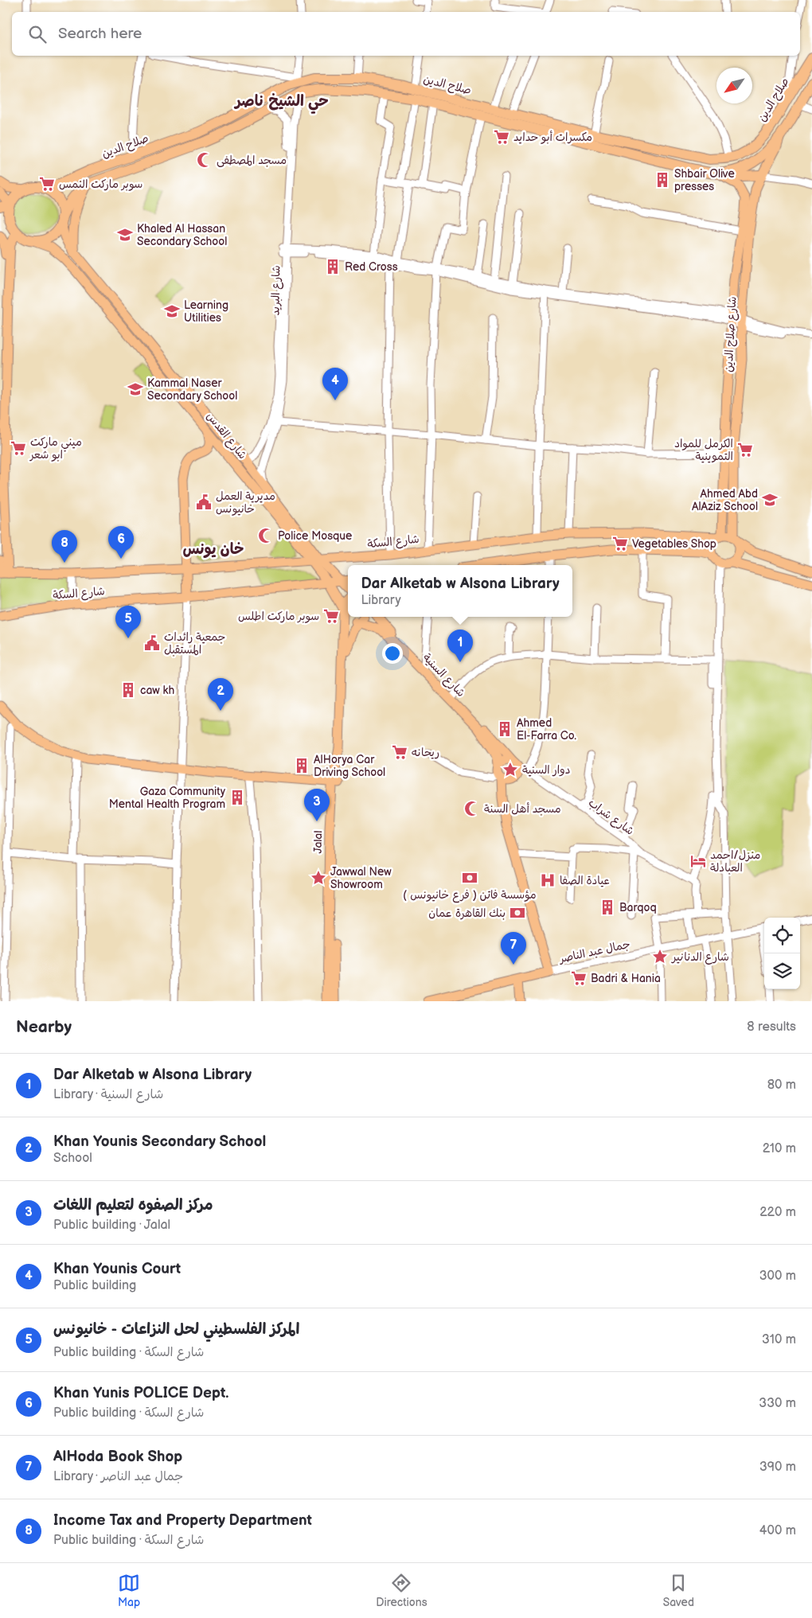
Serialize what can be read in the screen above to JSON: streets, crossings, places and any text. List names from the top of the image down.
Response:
{
  "streets": {
    "highway": ["صلاح الدين"],
    "main road": [
      "شارع صلاح الدين",
      "شارع القدس",
      "شارع السكة",
      "شارع السنية",
      "Jalal",
      "جمال عبد الناصر"
    ],
    "street": ["شارع البريد", "شارع شراب"]
  },
  "crossings": [
    ["صلاح الدين", "شارع البريد"],
    ["صلاح الدين", "شارع صلاح الدين"],
    ["صلاح الدين", "شارع القدس"],
    ["شارع البريد", "شارع القدس"],
    ["شارع صلاح الدين", "شارع السكة"],
    ["شارع القدس", "شارع السكة"],
    ["شارع القدس", "شارع السنية"],
    ["شارع القدس", "Jalal"],
    ["شارع السنية", "شارع شراب"],
    ["شارع السنية", "Jalal"],
    ["شارع السنية", "جمال عبد الناصر"]
  ],
  "districts": ["حي الشيخ ناصر", "خان يونس"],
  "places": {
    "supermarket": [
      "مكسرات أبو حدايد",
      "سوبر ماركت النمس",
      "ميني ماركت ابو شعر",
      "الكرمل للمواد التموينية",
      "Vegetables Shop",
      "سوبر ماركت اطلس",
      "ريحانه",
      "Badri & Hania"
    ],
    "mosque": ["مسجد المصطفى", "Police Mosque", "مسجد أهل السنة"],
    "building": [
      "Shbair Olive presses",
      "Red Cross",
      "caw kh",
      "Ahmed El-Farra Co.",
      "AlHorya Car Driving School",
      "Gaza Community Mental Health Program",
      "Barqoq"
    ],
    "school or university": [
      "Khaled Al Hassan Secondary School",
      "Learning Utilities",
      "Kammal Naser Secondary School",
      "Ahmed Abd AlAziz School"
    ],
    "public building": ["مديرية العمل خانيونس", "جمعية رائدات المستقبل"],
    "place": ["دوار السنية", "Jawwal New Showroom", "شارع الدنانير"],
    "hotel": ["منزل/احمد العبادلة"],
    "bank": ["مؤسسة فاتن ( فرع خانيونس )", "بنك القاهرة عمان"],
    "hospital": ["عيادة الصفا"]
  },
  "north": "bottom left",
  "page": {
    "search": "Search here",
    "pins": [
      "4",
      "6",
      "8",
      "5",
      "1",
      "2",
      "3",
      "7"
    ],
    "popup": ["Dar Alketab w Alsona Library", "Library"],
    "heading": ["Nearby", "8 results"],
    "list": [
      {
        "mark": "1",
        "name": "Dar Alketab w Alsona Library",
        "note": "Library · شارع السنية",
        "value": "80 m"
      },
      {
        "mark": "2",
        "name": "Khan Younis Secondary School",
        "note": "School",
        "value": "210 m"
      },
      {
        "mark": "3",
        "name": "مركز الصفوه لتعليم اللغات",
        "note": "Public building · Jalal",
        "value": "220 m"
      },
      {
        "mark": "4",
        "name": "Khan Younis Court",
        "note": "Public building",
        "value": "300 m"
      },
      {
        "mark": "5",
        "name": "المركز الفلسطيني لحل النزاعات - خانيونس",
        "note": "Public building · شارع السكة",
        "value": "310 m"
      },
      {
        "mark": "6",
        "name": "Khan Yunis POLICE Dept.",
        "note": "Public building · شارع السكة",
        "value": "330 m"
      },
      {
        "mark": "7",
        "name": "AlHoda Book Shop",
        "note": "Library · جمال عبد الناصر",
        "value": "390 m"
      },
      {
        "mark": "8",
        "name": "Income Tax and Property Department",
        "note": "Public building · شارع السكة",
        "value": "400 m"
      }
    ],
    "nav": ["Map", "Directions", "Saved"]
  }
}
